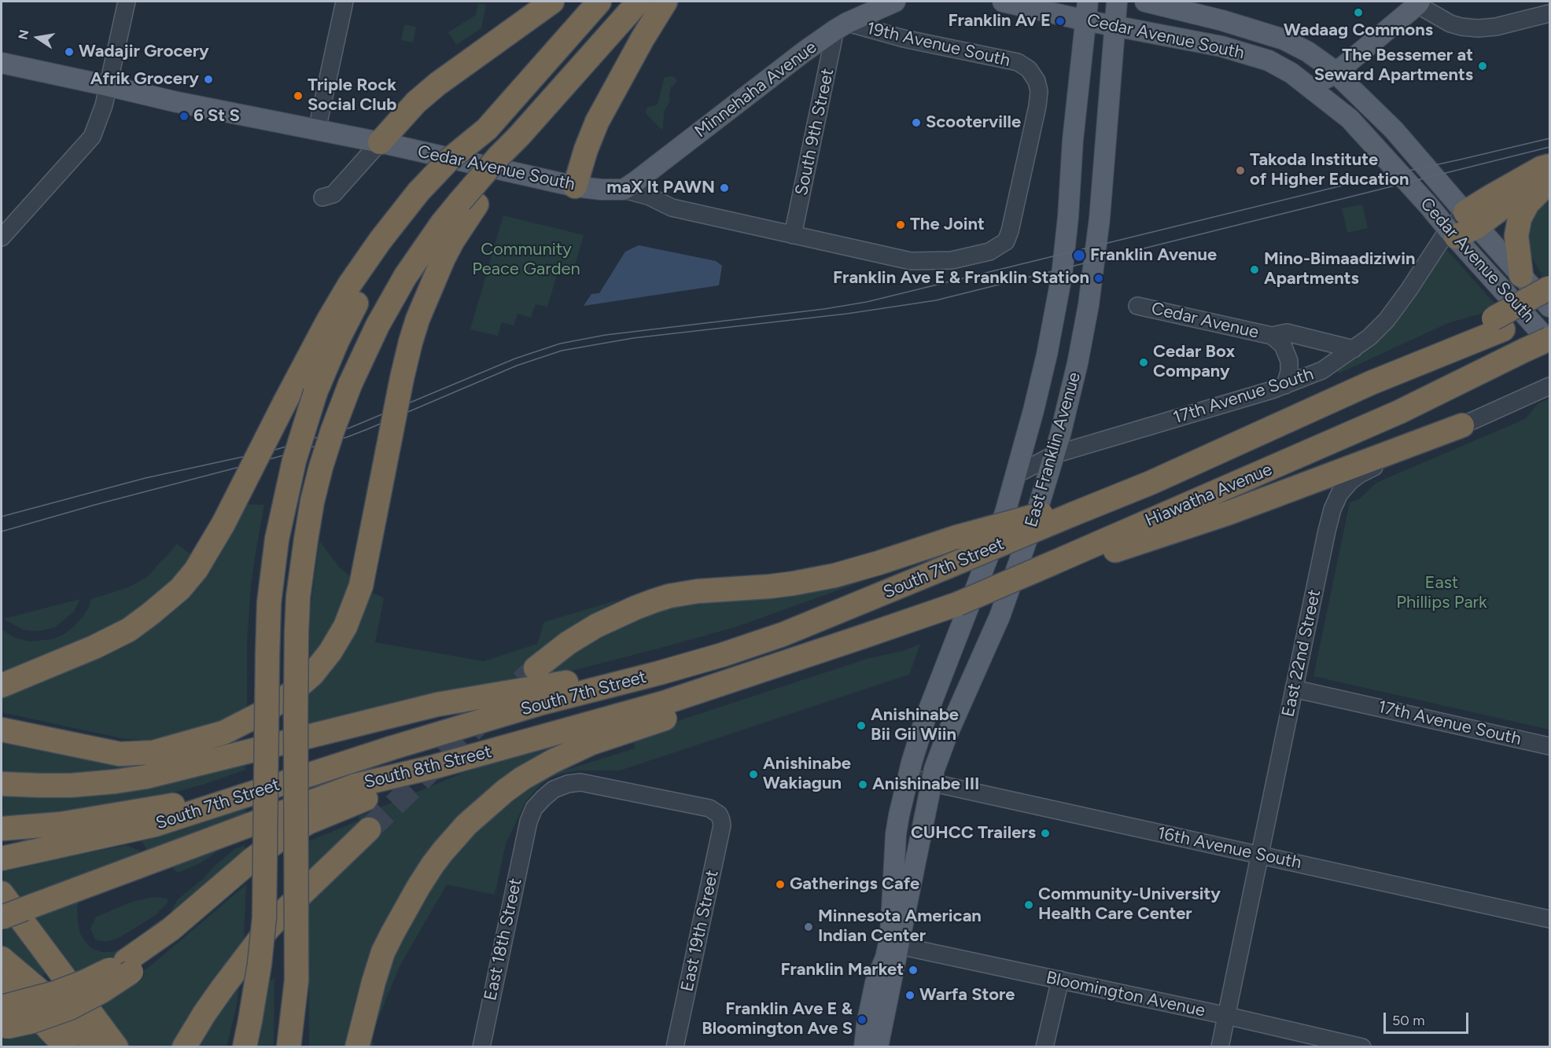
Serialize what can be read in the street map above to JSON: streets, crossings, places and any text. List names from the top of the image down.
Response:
{
  "streets": {
    "highway": ["Hiawatha Avenue", "South 7th Street", "South 8th Street"],
    "main road": ["Cedar Avenue South", "Minnehaha Avenue", "East Franklin Avenue"],
    "street": [
      "19th Avenue South",
      "South 9th Street",
      "Cedar Avenue",
      "17th Avenue South",
      "East 22nd Street",
      "16th Avenue South",
      "East 19th Street",
      "East 18th Street",
      "Bloomington Avenue"
    ]
  },
  "crossings": [
    ["Cedar Avenue South", "19th Avenue South"],
    ["Cedar Avenue South", "Minnehaha Avenue"],
    ["Cedar Avenue South", "South 9th Street"],
    ["Cedar Avenue South", "17th Avenue South"],
    ["Cedar Avenue South", "East Franklin Avenue"],
    ["Cedar Avenue South", "Hiawatha Avenue"],
    ["19th Avenue South", "Minnehaha Avenue"],
    ["19th Avenue South", "South 9th Street"],
    ["Minnehaha Avenue", "South 9th Street"],
    ["Cedar Avenue", "17th Avenue South"],
    ["17th Avenue South", "East Franklin Avenue"],
    ["17th Avenue South", "East 22nd Street"],
    ["East Franklin Avenue", "16th Avenue South"],
    ["East Franklin Avenue", "Bloomington Avenue"],
    ["Hiawatha Avenue", "South 7th Street"],
    ["Hiawatha Avenue", "South 8th Street"],
    ["East 22nd Street", "16th Avenue South"],
    ["East 22nd Street", "Bloomington Avenue"],
    ["East 19th Street", "East 18th Street"]
  ],
  "parks": ["Community Peace Garden", "East Phillips Park"],
  "places": [
    "Wadaag Commons",
    "Franklin Av E",
    "Wadajir Grocery",
    "The Bessemer at Seward Apartments",
    "Afrik Grocery",
    "Triple Rock Social Club",
    "6 St S",
    "Scooterville",
    "Takoda Institute of Higher Education",
    "maX It PAWN",
    "The Joint",
    "Franklin Avenue",
    "Mino-Bimaadiziwin Apartments",
    "Franklin Ave E & Franklin Station",
    "Cedar Box Company",
    "Anishinabe Bii Gii Wiin",
    "Anishinabe Wakiagun",
    "Anishinabe III",
    "CUHCC Trailers",
    "Gatherings Cafe",
    "Community-University Health Care Center",
    "Minnesota American Indian Center",
    "Franklin Market",
    "Warfa Store",
    "Franklin Ave E & Bloomington Ave S"
  ],
  "scale_bar": "50 m",
  "north": "left"
}
